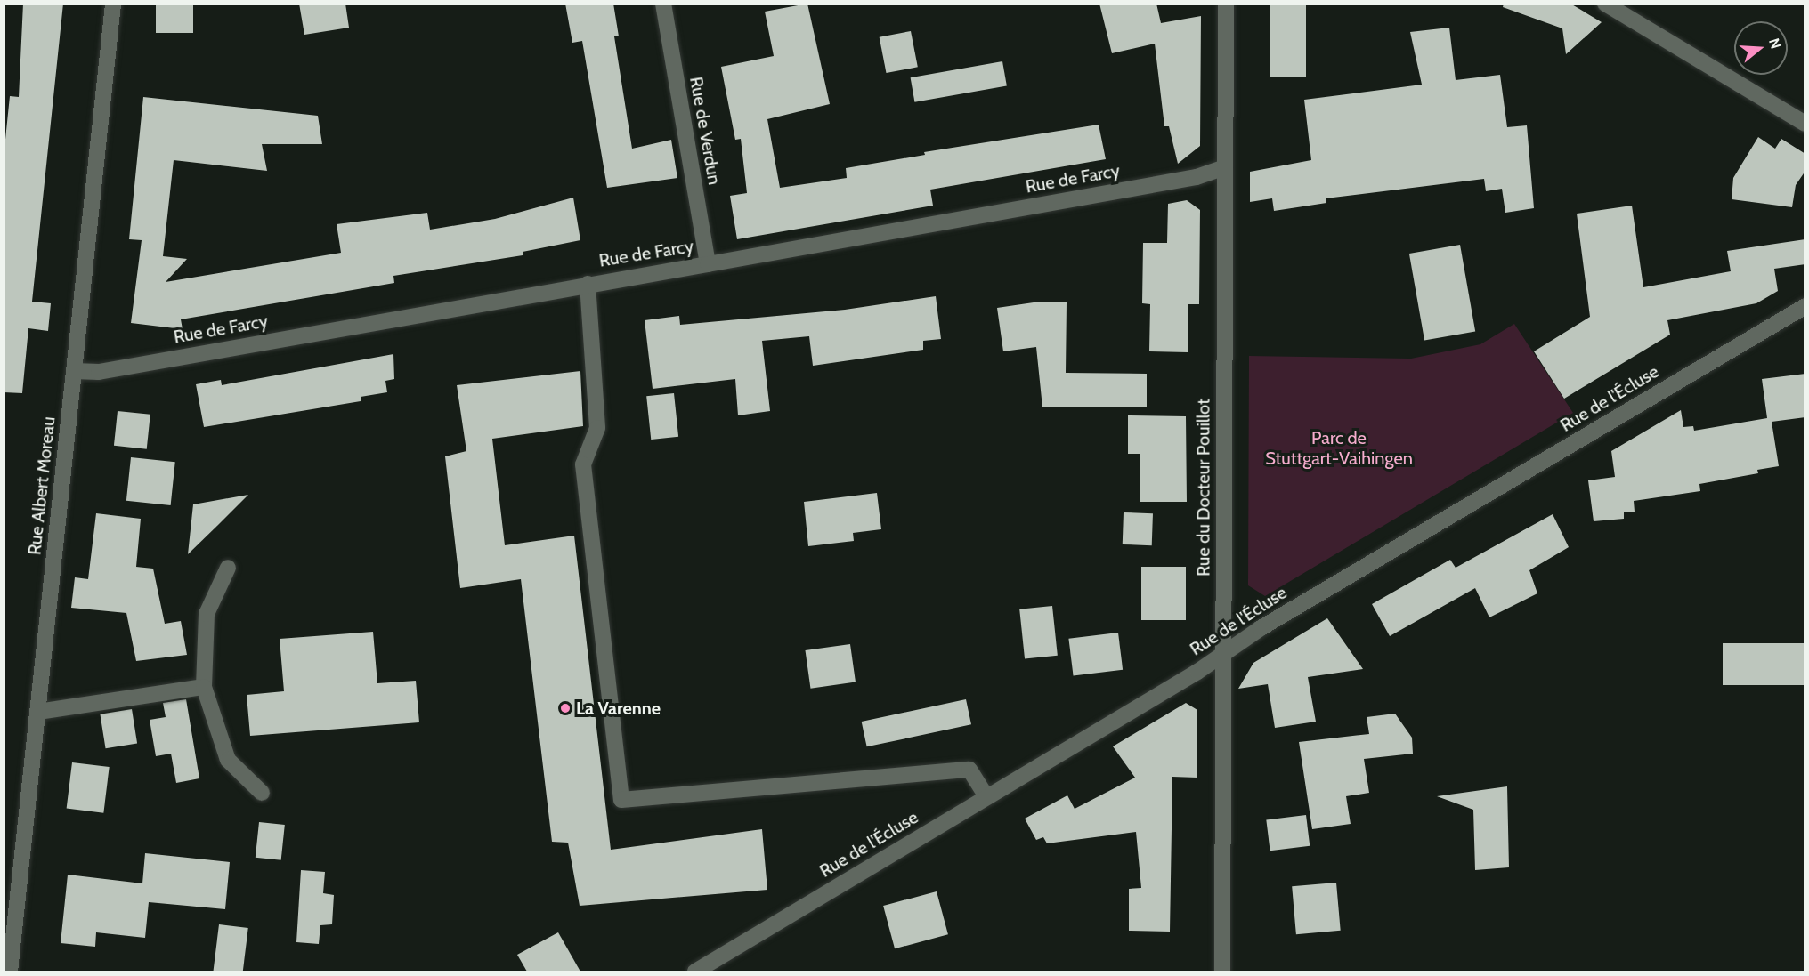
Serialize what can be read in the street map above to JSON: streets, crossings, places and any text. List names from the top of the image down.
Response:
{
  "streets": {
    "street": [
      "Rue de Verdun",
      "Rue de Farcy",
      "Rue de l'Écluse",
      "Rue Albert Moreau",
      "Rue du Docteur Pouillot"
    ]
  },
  "crossings": [
    ["Rue de Verdun", "Rue de Farcy"],
    ["Rue de Farcy", "Rue Albert Moreau"],
    ["Rue de Farcy", "Rue du Docteur Pouillot"],
    ["Rue de l'Écluse", "Rue du Docteur Pouillot"]
  ],
  "parks": ["Parc de Stuttgart-Vaihingen"],
  "places": ["La Varenne"],
  "north": "right"
}
